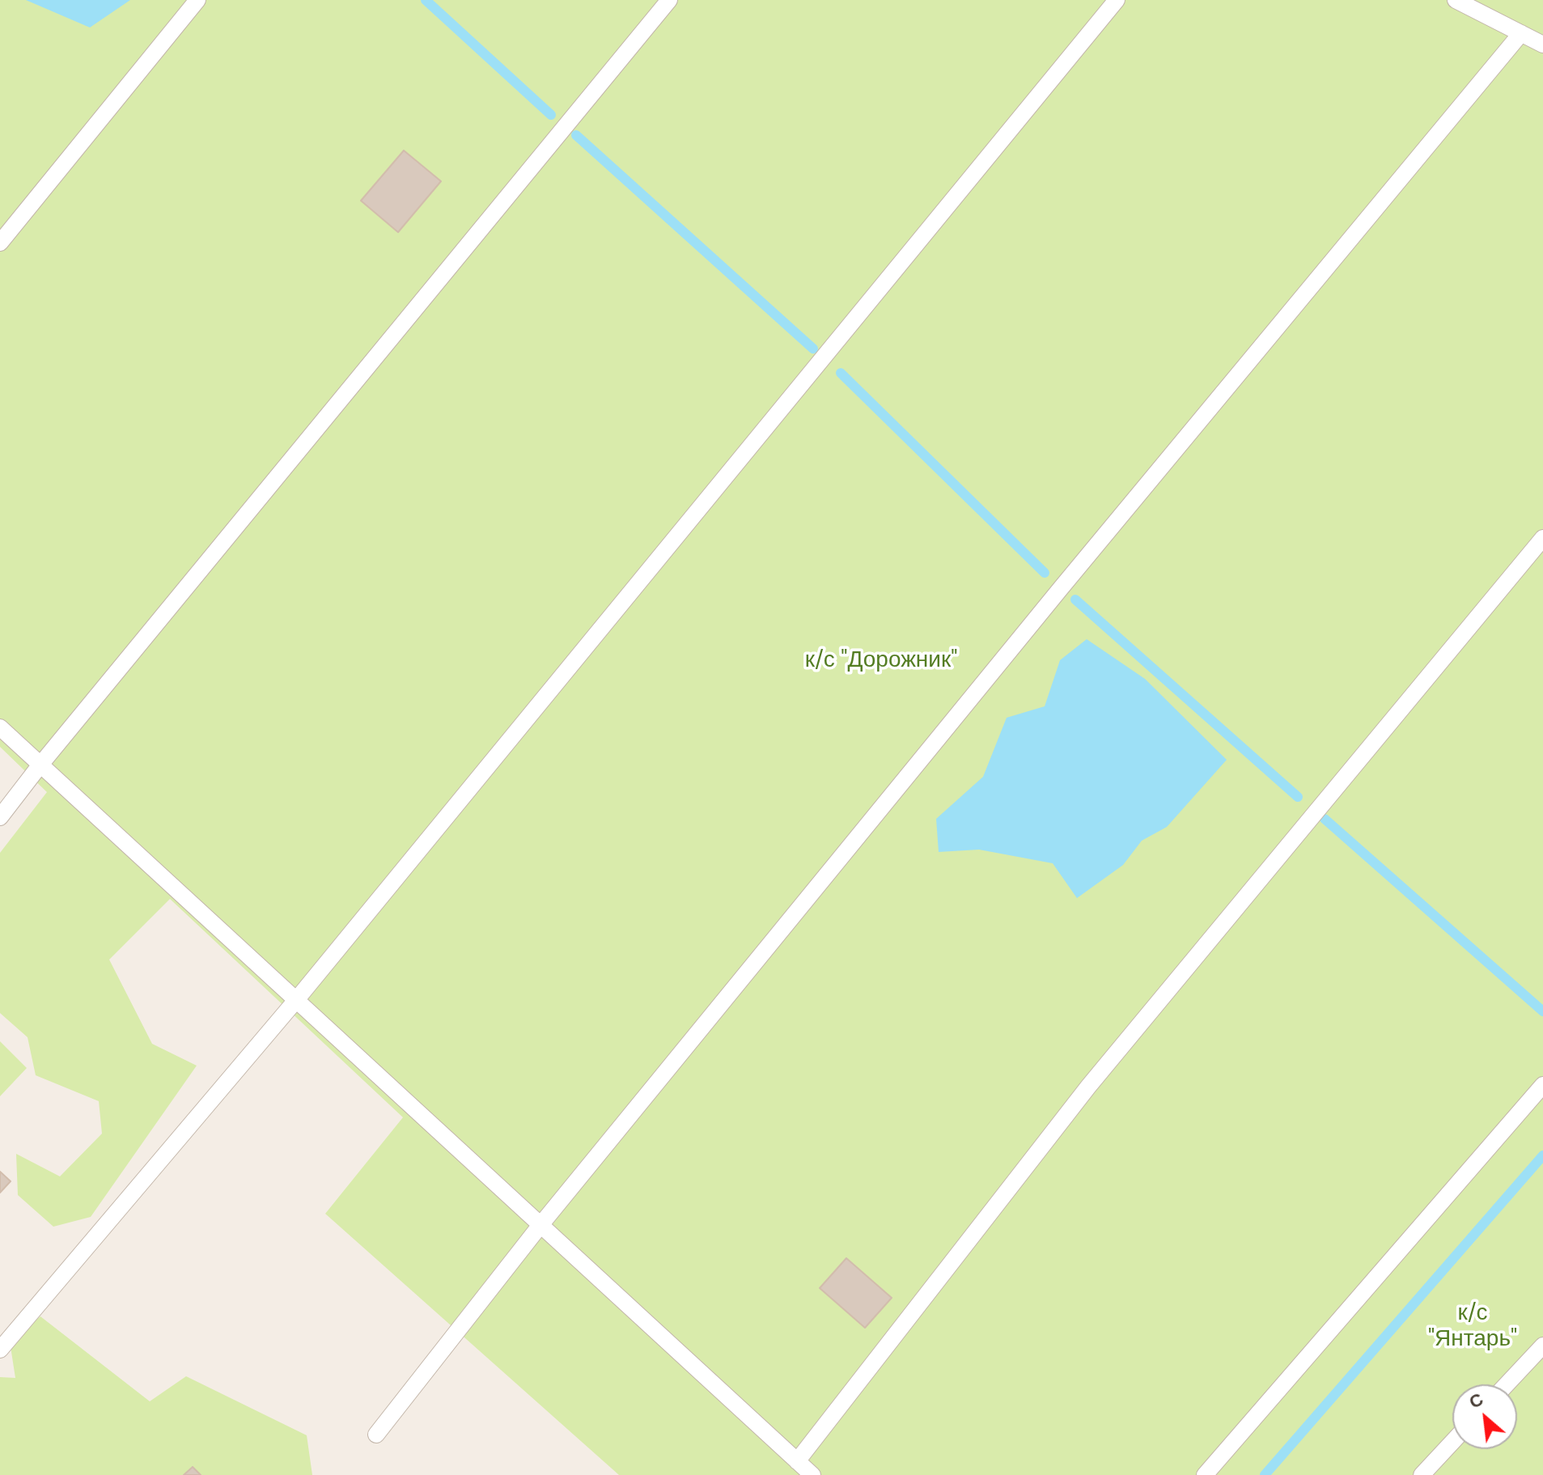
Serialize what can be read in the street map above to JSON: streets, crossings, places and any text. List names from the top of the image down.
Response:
{
  "parks": ["к/с \"Дорожник\"", "к/с \"Янтарь\""],
  "north": "top left"
}
